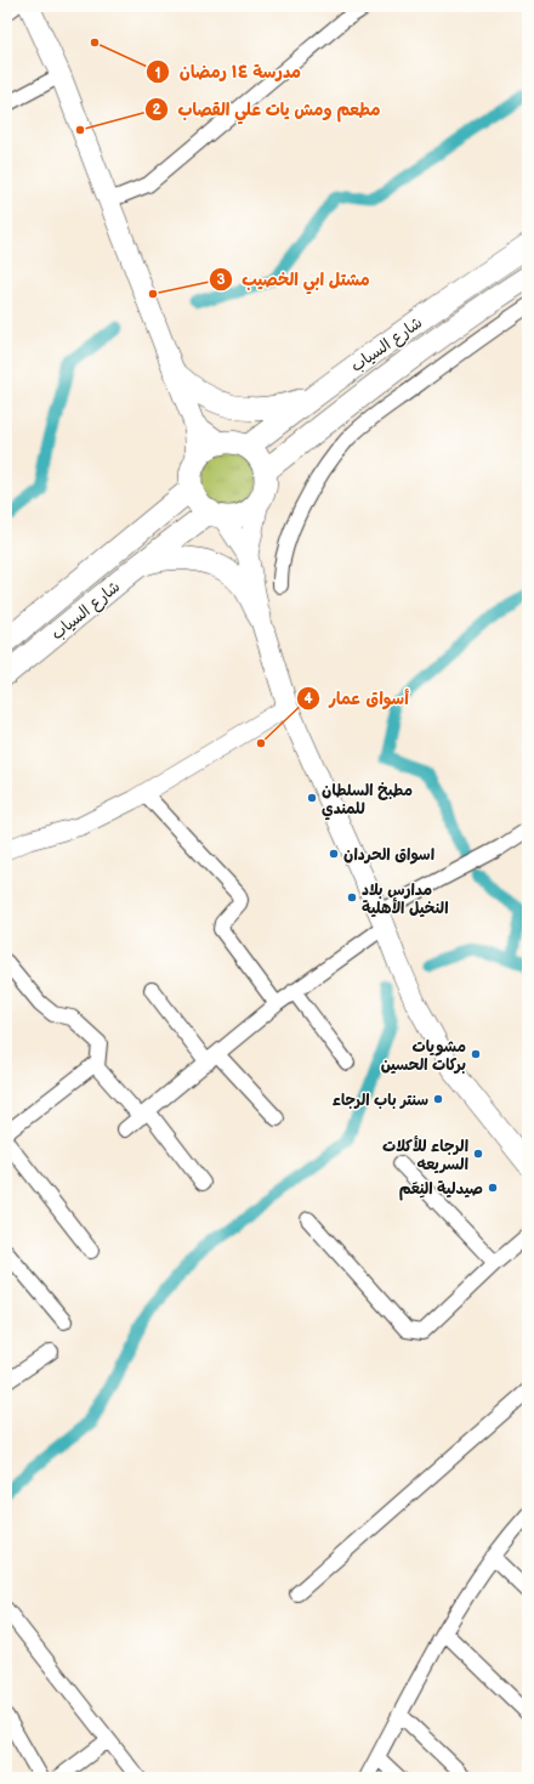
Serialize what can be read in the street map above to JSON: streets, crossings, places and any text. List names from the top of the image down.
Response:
{
  "streets": {
    "main road": ["شارع السياب"]
  },
  "places": [
    "مدرسة ١٤ رمضان",
    "مطعم ومش يات علي القصاب",
    "مشتل ابي الخصيب",
    "أسواق عمار",
    "مطبخ السلطان للمندي",
    "اسواق الحردان",
    "مدارس بلاد النخيل الأهلية",
    "مشويات بركات الحسين",
    "سنتر باب الرجاء",
    "الرجاء للأكلات السريعه",
    "صيدلية النِعَم"
  ]
}
